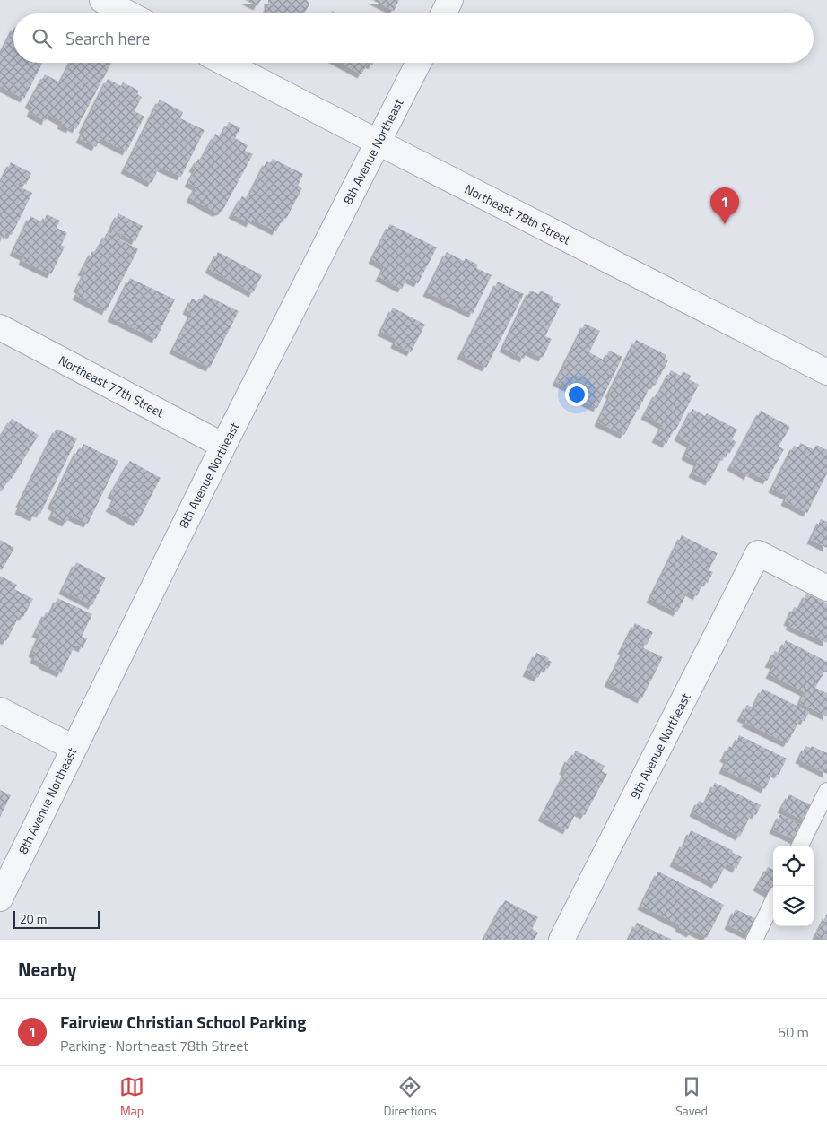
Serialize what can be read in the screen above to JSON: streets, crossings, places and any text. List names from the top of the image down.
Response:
{
  "streets": {
    "street": [
      "8th Avenue Northeast",
      "Northeast 78th Street",
      "Northeast 77th Street",
      "9th Avenue Northeast"
    ]
  },
  "crossings": [
    ["8th Avenue Northeast", "Northeast 78th Street"],
    ["8th Avenue Northeast", "Northeast 77th Street"]
  ],
  "scale_bar": "20 m",
  "page": {
    "search": "Search here",
    "pins": "1",
    "scale": "20 m",
    "heading": "Nearby",
    "list": [
      {
        "mark": "1",
        "name": "Fairview Christian School Parking",
        "note": "Parking · Northeast 78th Street",
        "value": "50 m"
      }
    ],
    "nav": ["Map", "Directions", "Saved"]
  }
}
